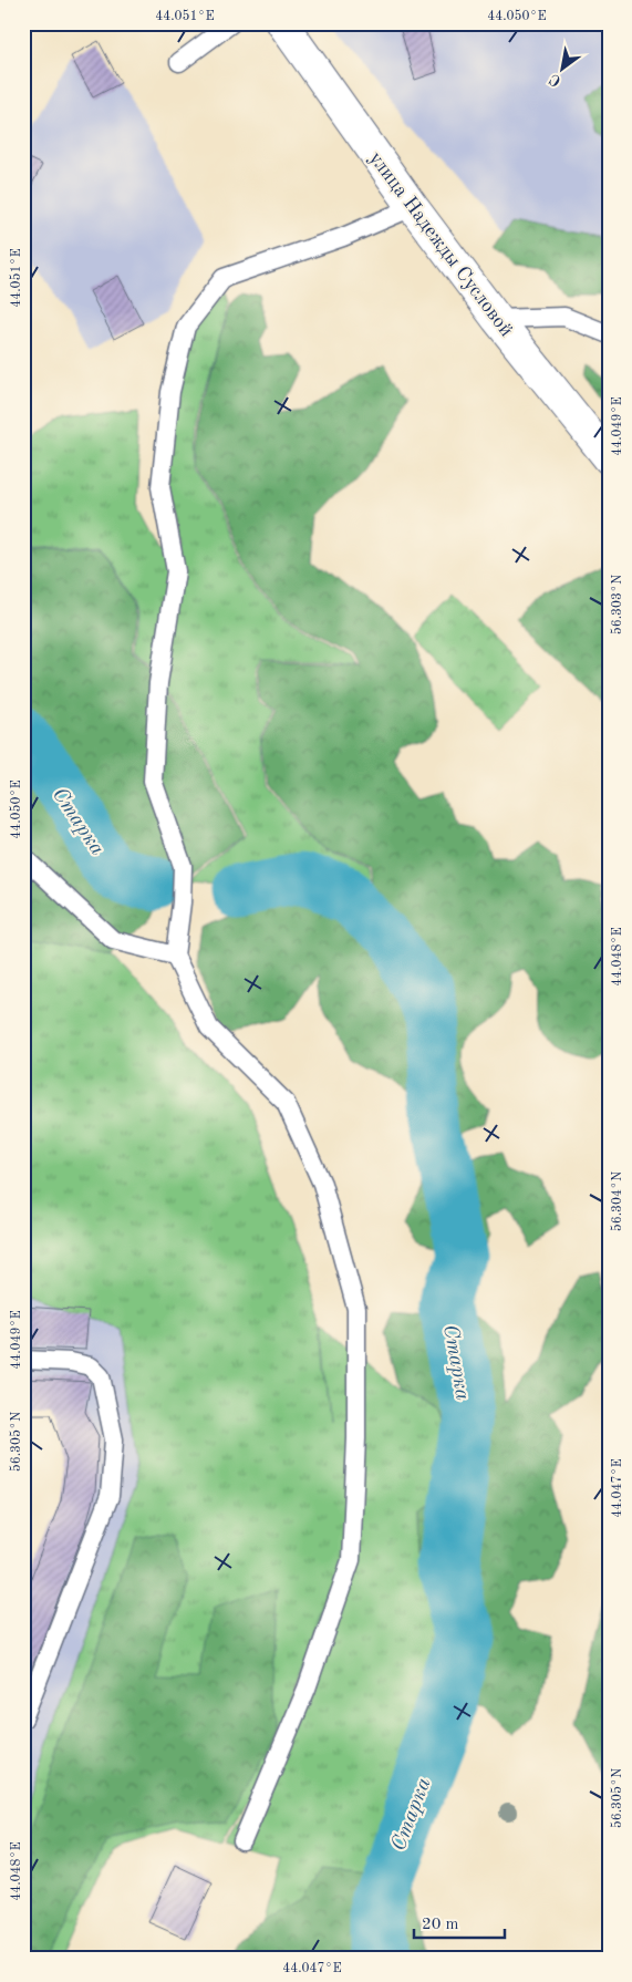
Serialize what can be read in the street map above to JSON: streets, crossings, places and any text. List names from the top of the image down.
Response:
{
  "streets": {
    "main road": ["улица Надежды Сусловой"]
  },
  "water": ["Старка"],
  "scale_bar": "20 m",
  "north": "bottom left",
  "coordinates": [
    "44.051°E",
    "44.050°E",
    "44.049°E",
    "56.303°N",
    "44.048°E",
    "56.304°N",
    "56.305°N",
    "44.047°E"
  ]
}
